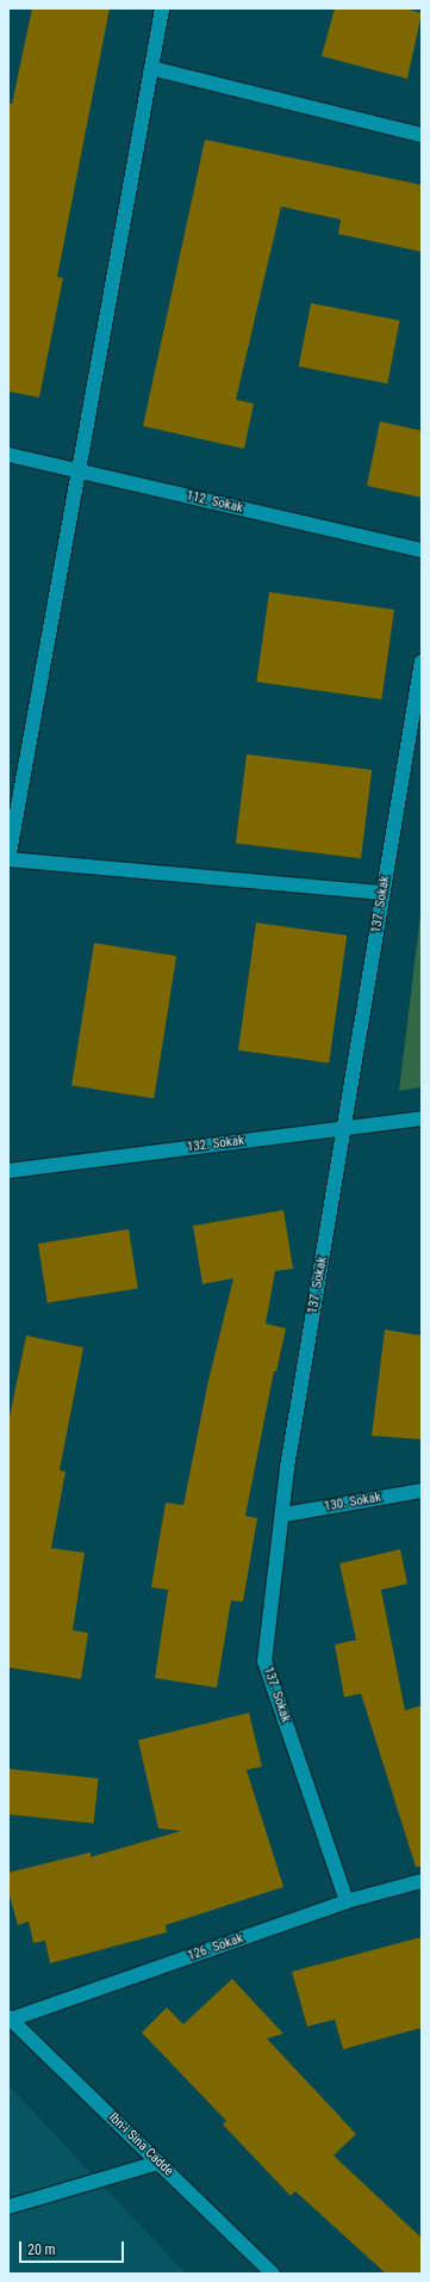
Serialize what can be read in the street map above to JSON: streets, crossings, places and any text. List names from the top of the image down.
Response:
{
  "streets": {
    "street": [
      "112. Sokak",
      "137. Sokak",
      "132. Sokak",
      "130. Sokak",
      "126. Sokak",
      "Ibn-i Sina Cadde"
    ]
  },
  "crossings": [
    ["137. Sokak", "132. Sokak"],
    ["137. Sokak", "130. Sokak"],
    ["137. Sokak", "126. Sokak"],
    ["126. Sokak", "Ibn-i Sina Cadde"]
  ],
  "scale_bar": "20 m"
}
